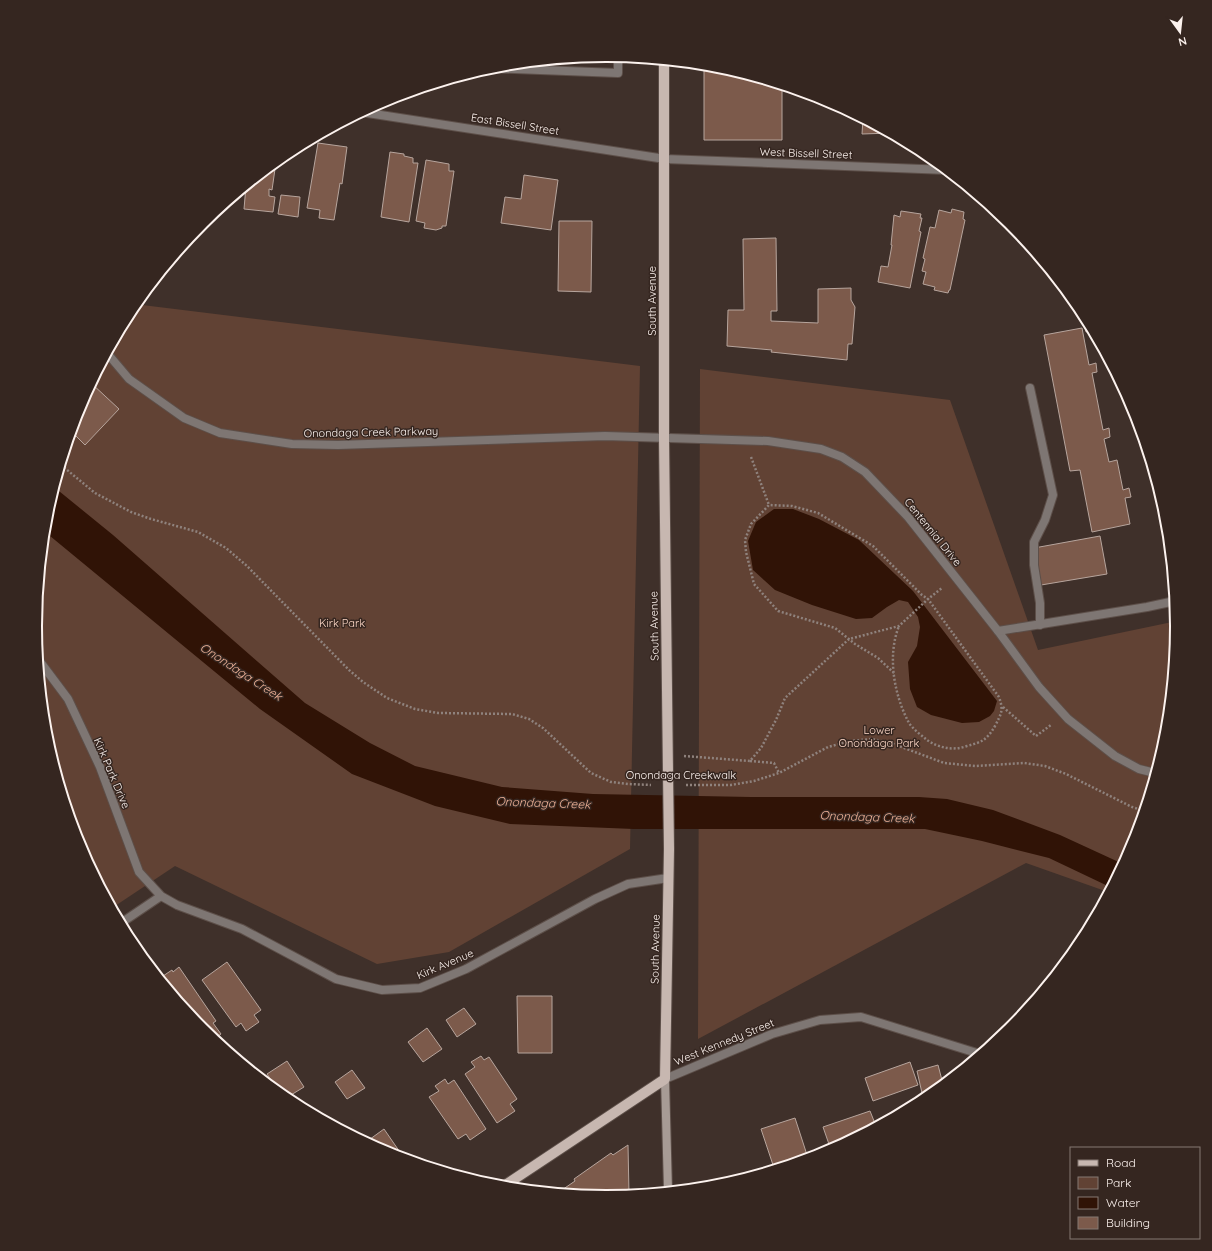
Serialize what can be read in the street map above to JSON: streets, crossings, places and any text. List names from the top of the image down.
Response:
{
  "streets": {
    "main road": ["South Avenue", "West Kennedy Street"],
    "street": [
      "East Bissell Street",
      "West Bissell Street",
      "Onondaga Creek Parkway",
      "Centennial Drive",
      "Kirk Park Drive",
      "Kirk Avenue"
    ],
    "path": ["Onondaga Creekwalk"]
  },
  "crossings": [
    ["East Bissell Street", "West Bissell Street"],
    ["East Bissell Street", "South Avenue"],
    ["West Bissell Street", "South Avenue"],
    ["South Avenue", "Onondaga Creek Parkway"],
    ["South Avenue", "Centennial Drive"],
    ["South Avenue", "Kirk Avenue"],
    ["South Avenue", "West Kennedy Street"],
    ["Onondaga Creek Parkway", "Centennial Drive"],
    ["Kirk Park Drive", "Kirk Avenue"]
  ],
  "water": ["Onondaga Creek"],
  "parks": ["Kirk Park", "Lower Onondaga Park"],
  "legend": [
    "Road",
    "Park",
    "Water",
    "Building"
  ],
  "north": "bottom"
}
